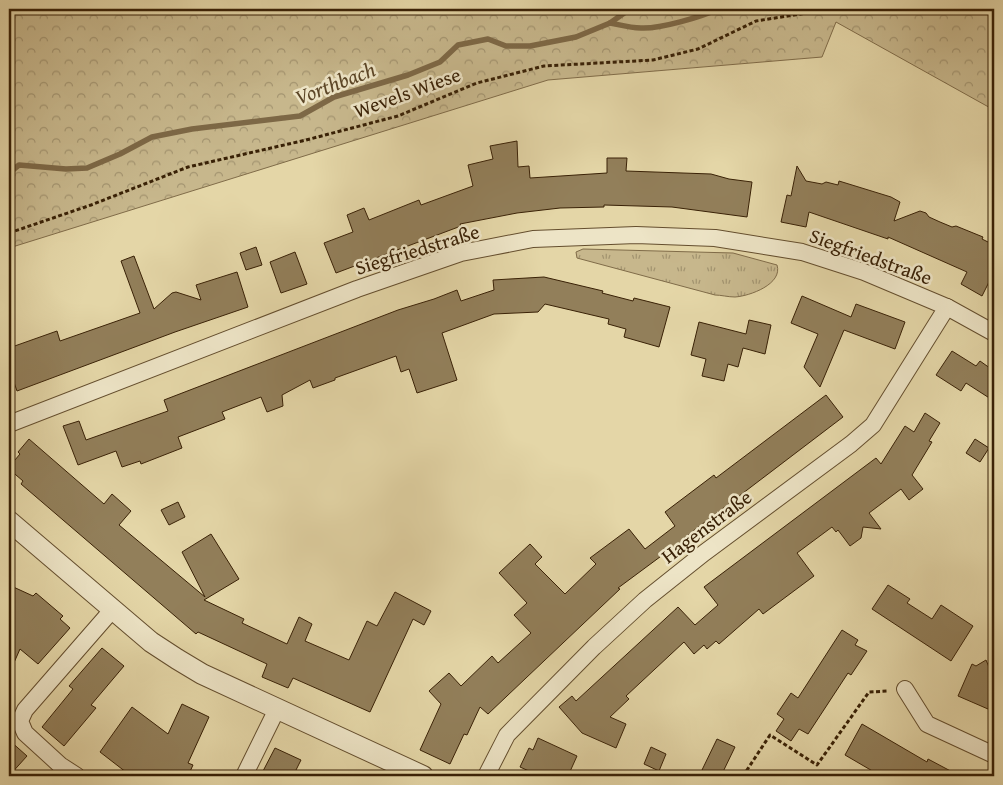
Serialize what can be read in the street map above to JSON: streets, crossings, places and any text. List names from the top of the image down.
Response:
{
  "streets": {
    "street": ["Siegfriedstraße", "Hagenstraße"],
    "path": ["Wevels Wiese"]
  },
  "crossings": [
    ["Siegfriedstraße", "Hagenstraße"]
  ],
  "water": ["Vorthbach"]
}
